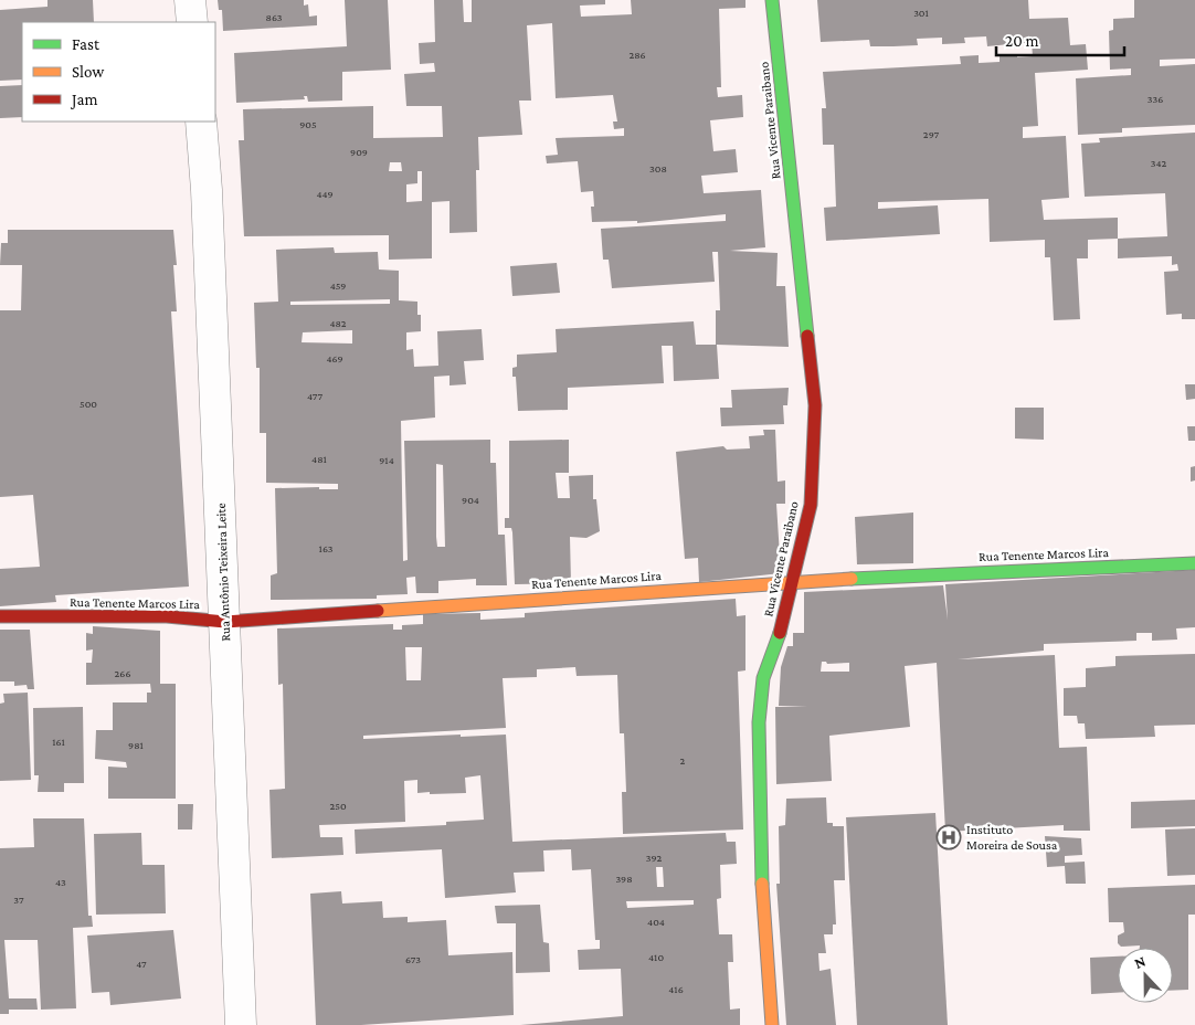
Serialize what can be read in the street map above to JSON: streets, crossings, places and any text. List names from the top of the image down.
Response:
{
  "streets": {
    "street": ["Rua Vicente Paraibano", "Rua Tenente Marcos Lira", "Rua Antônio Teixeira Leite"]
  },
  "crossings": [
    ["Rua Vicente Paraibano", "Rua Tenente Marcos Lira"],
    ["Rua Tenente Marcos Lira", "Rua Antônio Teixeira Leite"]
  ],
  "places": {
    "hospital": ["Instituto Moreira de Sousa"]
  },
  "house_numbers": [
    "301",
    "863",
    "286",
    "336",
    "905",
    "297",
    "909",
    "342",
    "308",
    "449",
    "459",
    "482",
    "469",
    "477",
    "500",
    "481",
    "914",
    "904",
    "163",
    "266",
    "161",
    "981",
    "2",
    "250",
    "392",
    "398",
    "43",
    "37",
    "404",
    "410",
    "673",
    "47",
    "416"
  ],
  "legend": ["Fast", "Slow", "Jam"],
  "scale_bar": "20 m",
  "north": "top"
}
